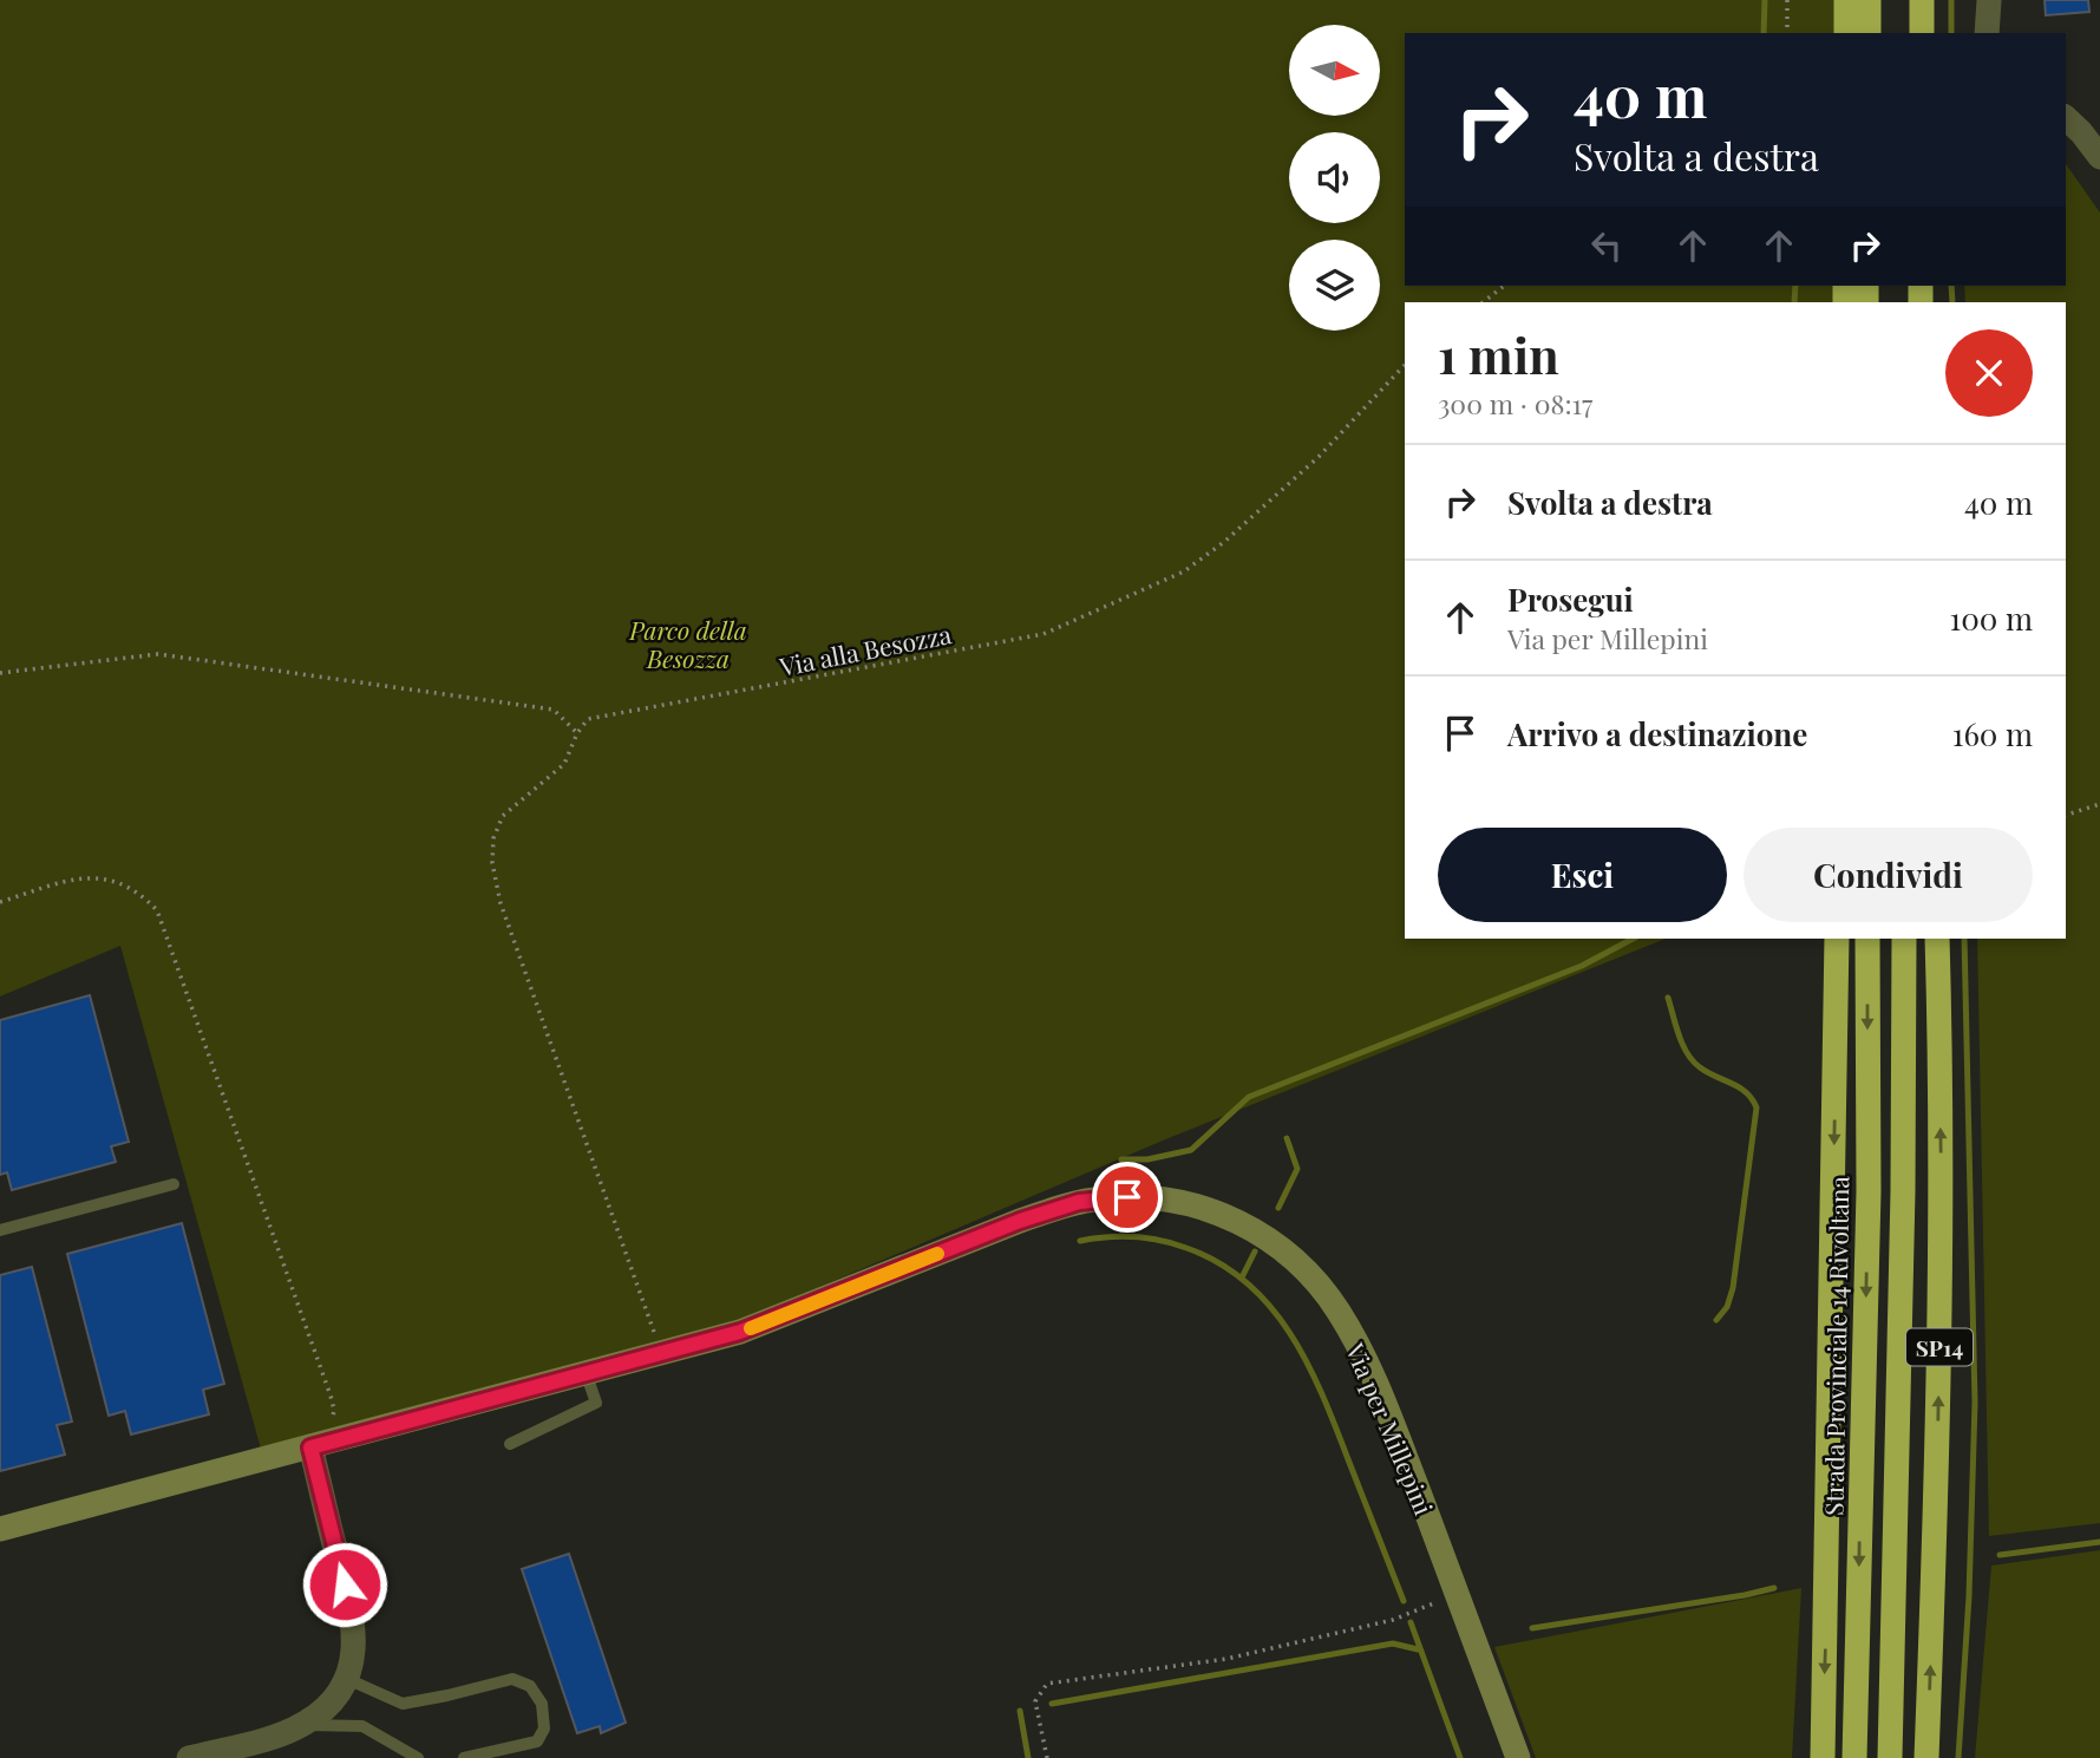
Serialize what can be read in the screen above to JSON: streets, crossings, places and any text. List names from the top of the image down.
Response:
{
  "streets": {
    "highway": ["Strada Provinciale 14 Rivoltana", "SP14"],
    "street": ["Via per Millepini"],
    "path": ["Via alla Besozza"]
  },
  "parks": ["Parco della Besozza"],
  "north": "right",
  "page": {
    "turn": ["40 m", "Svolta a destra"],
    "heading": ["1 min", "300 m · 08:17"],
    "list": [
      {
        "name": "Svolta a destra",
        "value": "40 m"
      },
      {
        "name": "Prosegui",
        "note": "Via per Millepini",
        "value": "100 m"
      },
      {
        "name": "Arrivo a destinazione",
        "value": "160 m"
      }
    ],
    "buttons": ["Esci", "Condividi"]
  }
}
